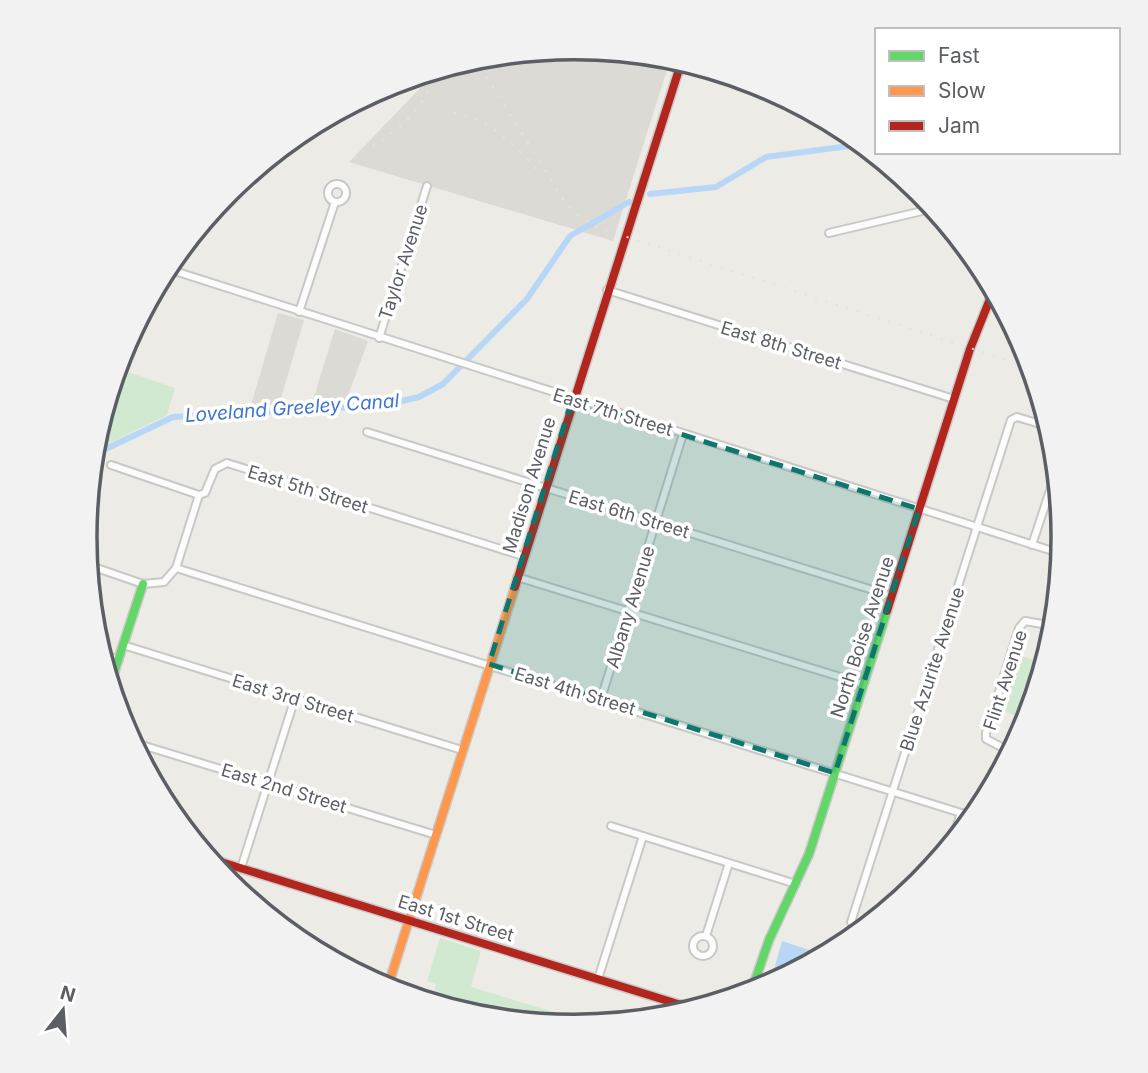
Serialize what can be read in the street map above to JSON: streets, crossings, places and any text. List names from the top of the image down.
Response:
{
  "streets": {
    "main road": ["Madison Avenue", "North Boise Avenue", "East 1st Street"],
    "street": [
      "Taylor Avenue",
      "East 8th Street",
      "East 7th Street",
      "East 5th Street",
      "East 6th Street",
      "Albany Avenue",
      "Blue Azurite Avenue",
      "Flint Avenue",
      "East 4th Street",
      "East 3rd Street",
      "East 2nd Street"
    ]
  },
  "crossings": [
    ["Taylor Avenue", "East 7th Street"],
    ["East 8th Street", "Madison Avenue"],
    ["East 8th Street", "North Boise Avenue"],
    ["East 7th Street", "Madison Avenue"],
    ["East 7th Street", "Albany Avenue"],
    ["East 7th Street", "North Boise Avenue"],
    ["East 7th Street", "Blue Azurite Avenue"],
    ["Madison Avenue", "East 5th Street"],
    ["Madison Avenue", "East 6th Street"],
    ["Madison Avenue", "East 4th Street"],
    ["Madison Avenue", "East 3rd Street"],
    ["Madison Avenue", "East 2nd Street"],
    ["Madison Avenue", "East 1st Street"],
    ["East 5th Street", "East 4th Street"],
    ["East 6th Street", "Albany Avenue"],
    ["East 6th Street", "North Boise Avenue"],
    ["Albany Avenue", "East 4th Street"],
    ["North Boise Avenue", "East 4th Street"],
    ["Blue Azurite Avenue", "East 4th Street"]
  ],
  "water": ["Loveland Greeley Canal"],
  "legend": ["Fast", "Slow", "Jam"],
  "north": "top"
}
